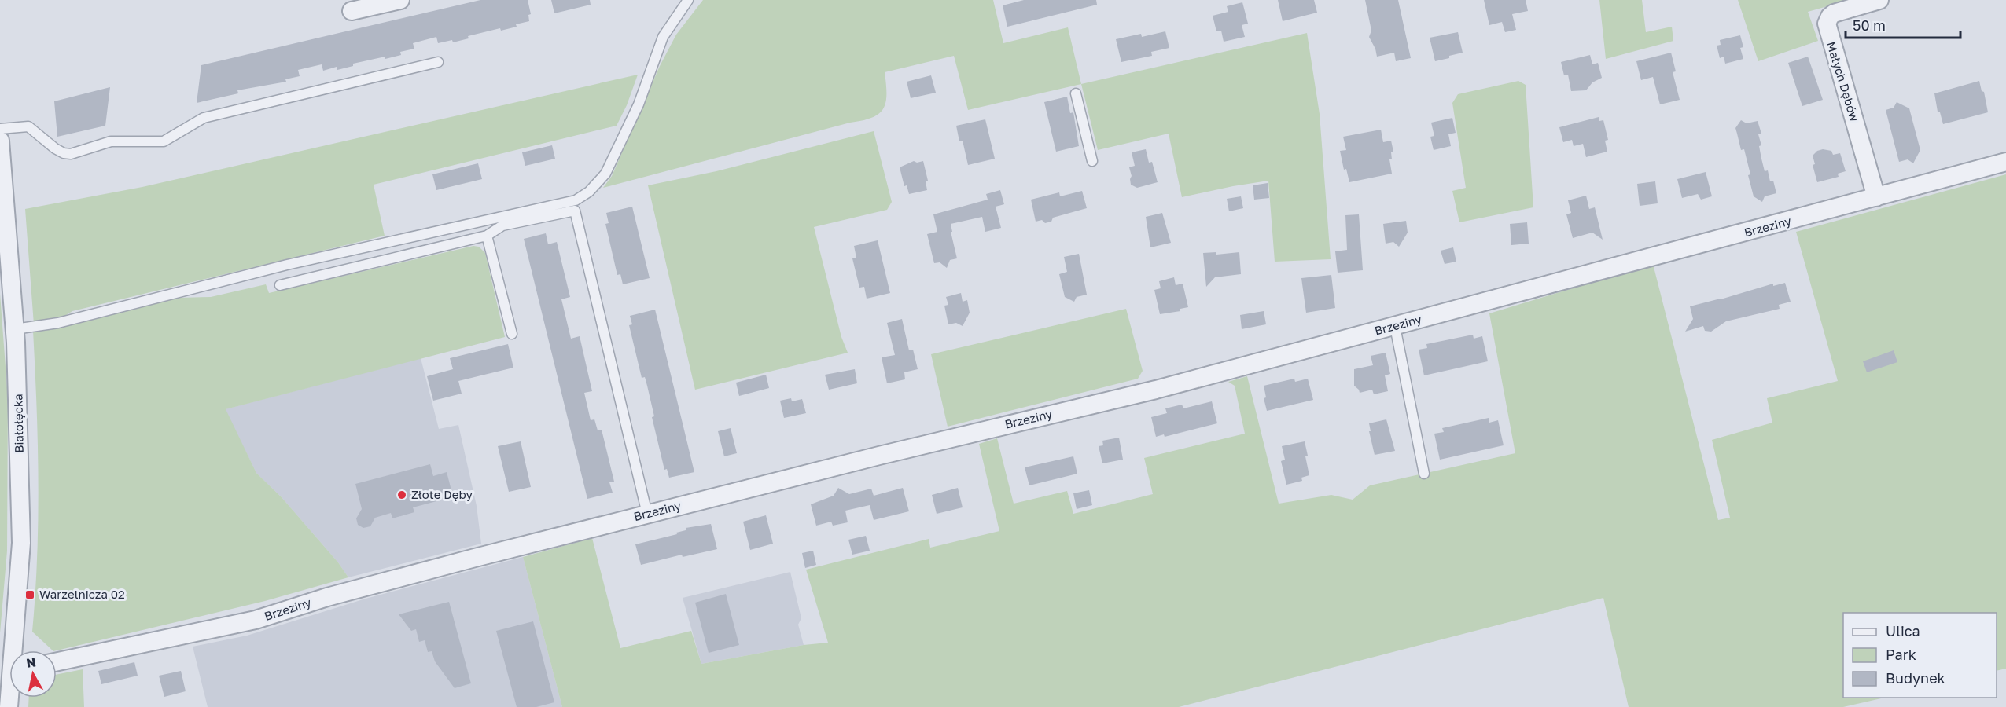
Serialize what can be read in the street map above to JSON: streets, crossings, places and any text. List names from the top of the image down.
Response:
{
  "streets": {
    "street": ["Małych Dębów", "Brzeziny", "Białołęcka"]
  },
  "crossings": [
    ["Małych Dębów", "Brzeziny"]
  ],
  "places": {
    "other": ["Złote Dęby"],
    "transit": ["Warzelnicza 02"]
  },
  "legend": ["Ulica", "Park", "Budynek"],
  "scale_bar": "50 m",
  "north": "top"
}
